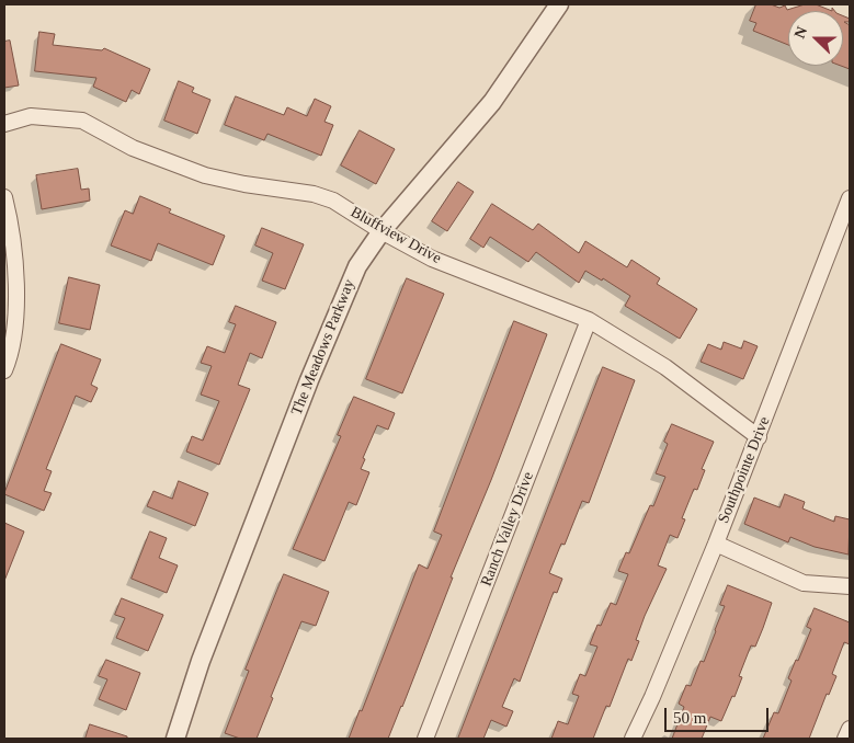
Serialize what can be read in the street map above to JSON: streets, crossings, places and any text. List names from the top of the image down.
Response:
{
  "streets": {
    "street": [
      "Bluffview Drive",
      "The Meadows Parkway",
      "Southpointe Drive",
      "Ranch Valley Drive"
    ]
  },
  "crossings": [
    ["Bluffview Drive", "The Meadows Parkway"],
    ["Bluffview Drive", "Southpointe Drive"],
    ["Bluffview Drive", "Ranch Valley Drive"]
  ],
  "scale_bar": "50 m",
  "north": "left"
}
